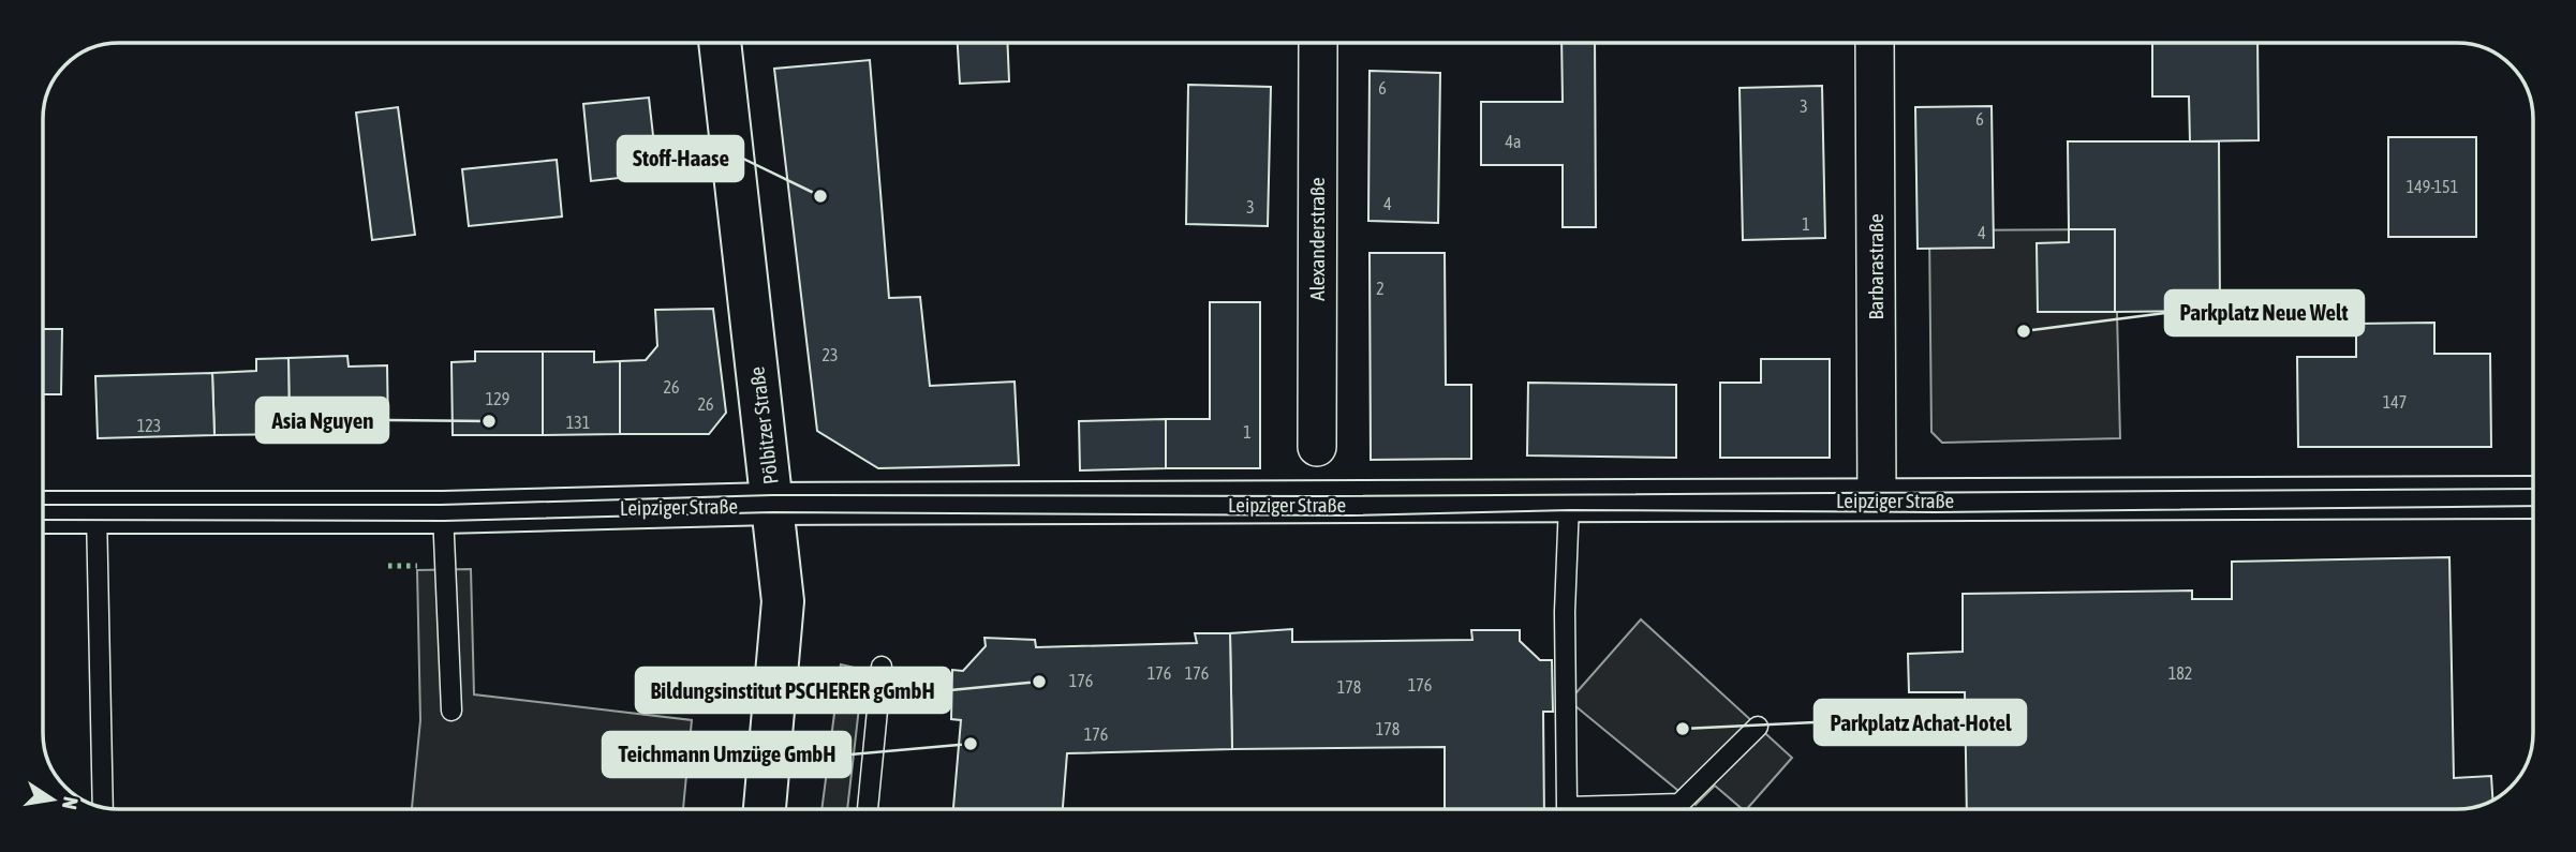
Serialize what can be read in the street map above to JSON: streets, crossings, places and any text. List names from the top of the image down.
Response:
{
  "streets": {
    "street": [
      "Alexanderstraße",
      "Barbarastraße",
      "Pölbitzer Straße",
      "Leipziger Straße"
    ]
  },
  "crossings": [
    ["Barbarastraße", "Leipziger Straße"],
    ["Pölbitzer Straße", "Leipziger Straße"]
  ],
  "places": [
    "Stoff-Haase",
    "Parkplatz Neue Welt",
    "Asia Nguyen",
    "Bildungsinstitut PSCHERER gGmbH",
    "Parkplatz Achat-Hotel",
    "Teichmann Umzüge GmbH"
  ],
  "house_numbers": [
    "6",
    "3",
    "6",
    "4a",
    "149-151",
    "4",
    "3",
    "1",
    "4",
    "2",
    "23",
    "26",
    "129",
    "147",
    "26",
    "131",
    "123",
    "1",
    "176",
    "176",
    "182",
    "176",
    "176",
    "178",
    "178",
    "176"
  ],
  "north": "right"
}
